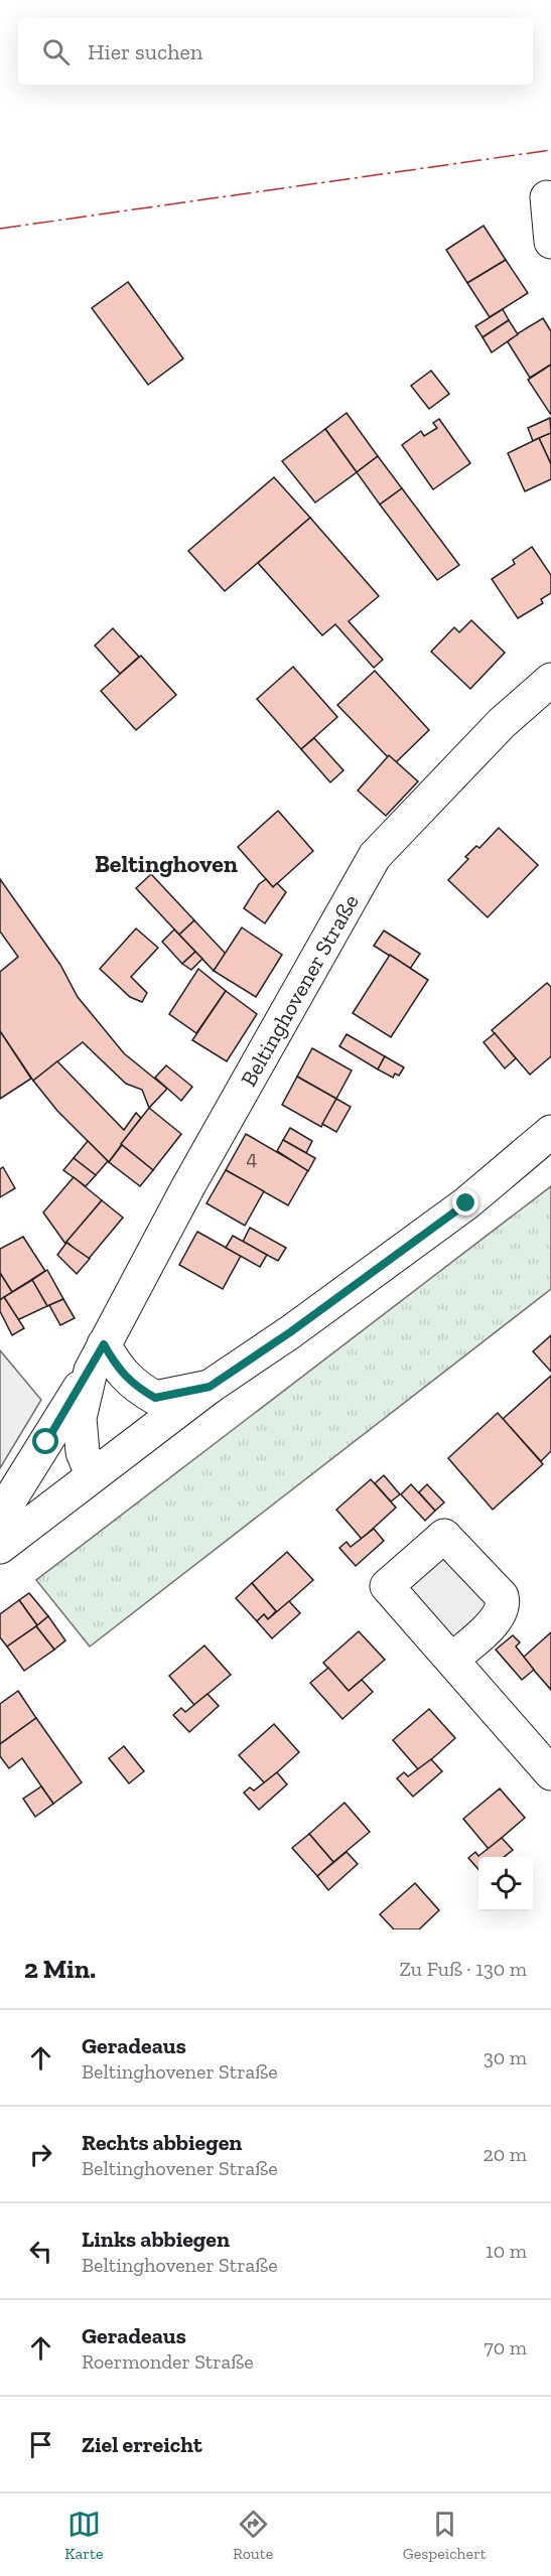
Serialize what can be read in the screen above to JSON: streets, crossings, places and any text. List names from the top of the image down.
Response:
{
  "streets": {
    "street": ["Beltinghovener Straße"]
  },
  "districts": ["Beltinghoven"],
  "house_numbers": ["4"],
  "page": {
    "search": "Hier suchen",
    "heading": ["2 Min.", "Zu Fuß · 130 m"],
    "list": [
      ["Geradeaus", "Beltinghovener Straße", "30 m"],
      ["Rechts abbiegen", "Beltinghovener Straße", "20 m"],
      ["Links abbiegen", "Beltinghovener Straße", "10 m"],
      ["Geradeaus", "Roermonder Straße", "70 m"],
      "Ziel erreicht"
    ],
    "nav": ["Karte", "Route", "Gespeichert"]
  }
}
